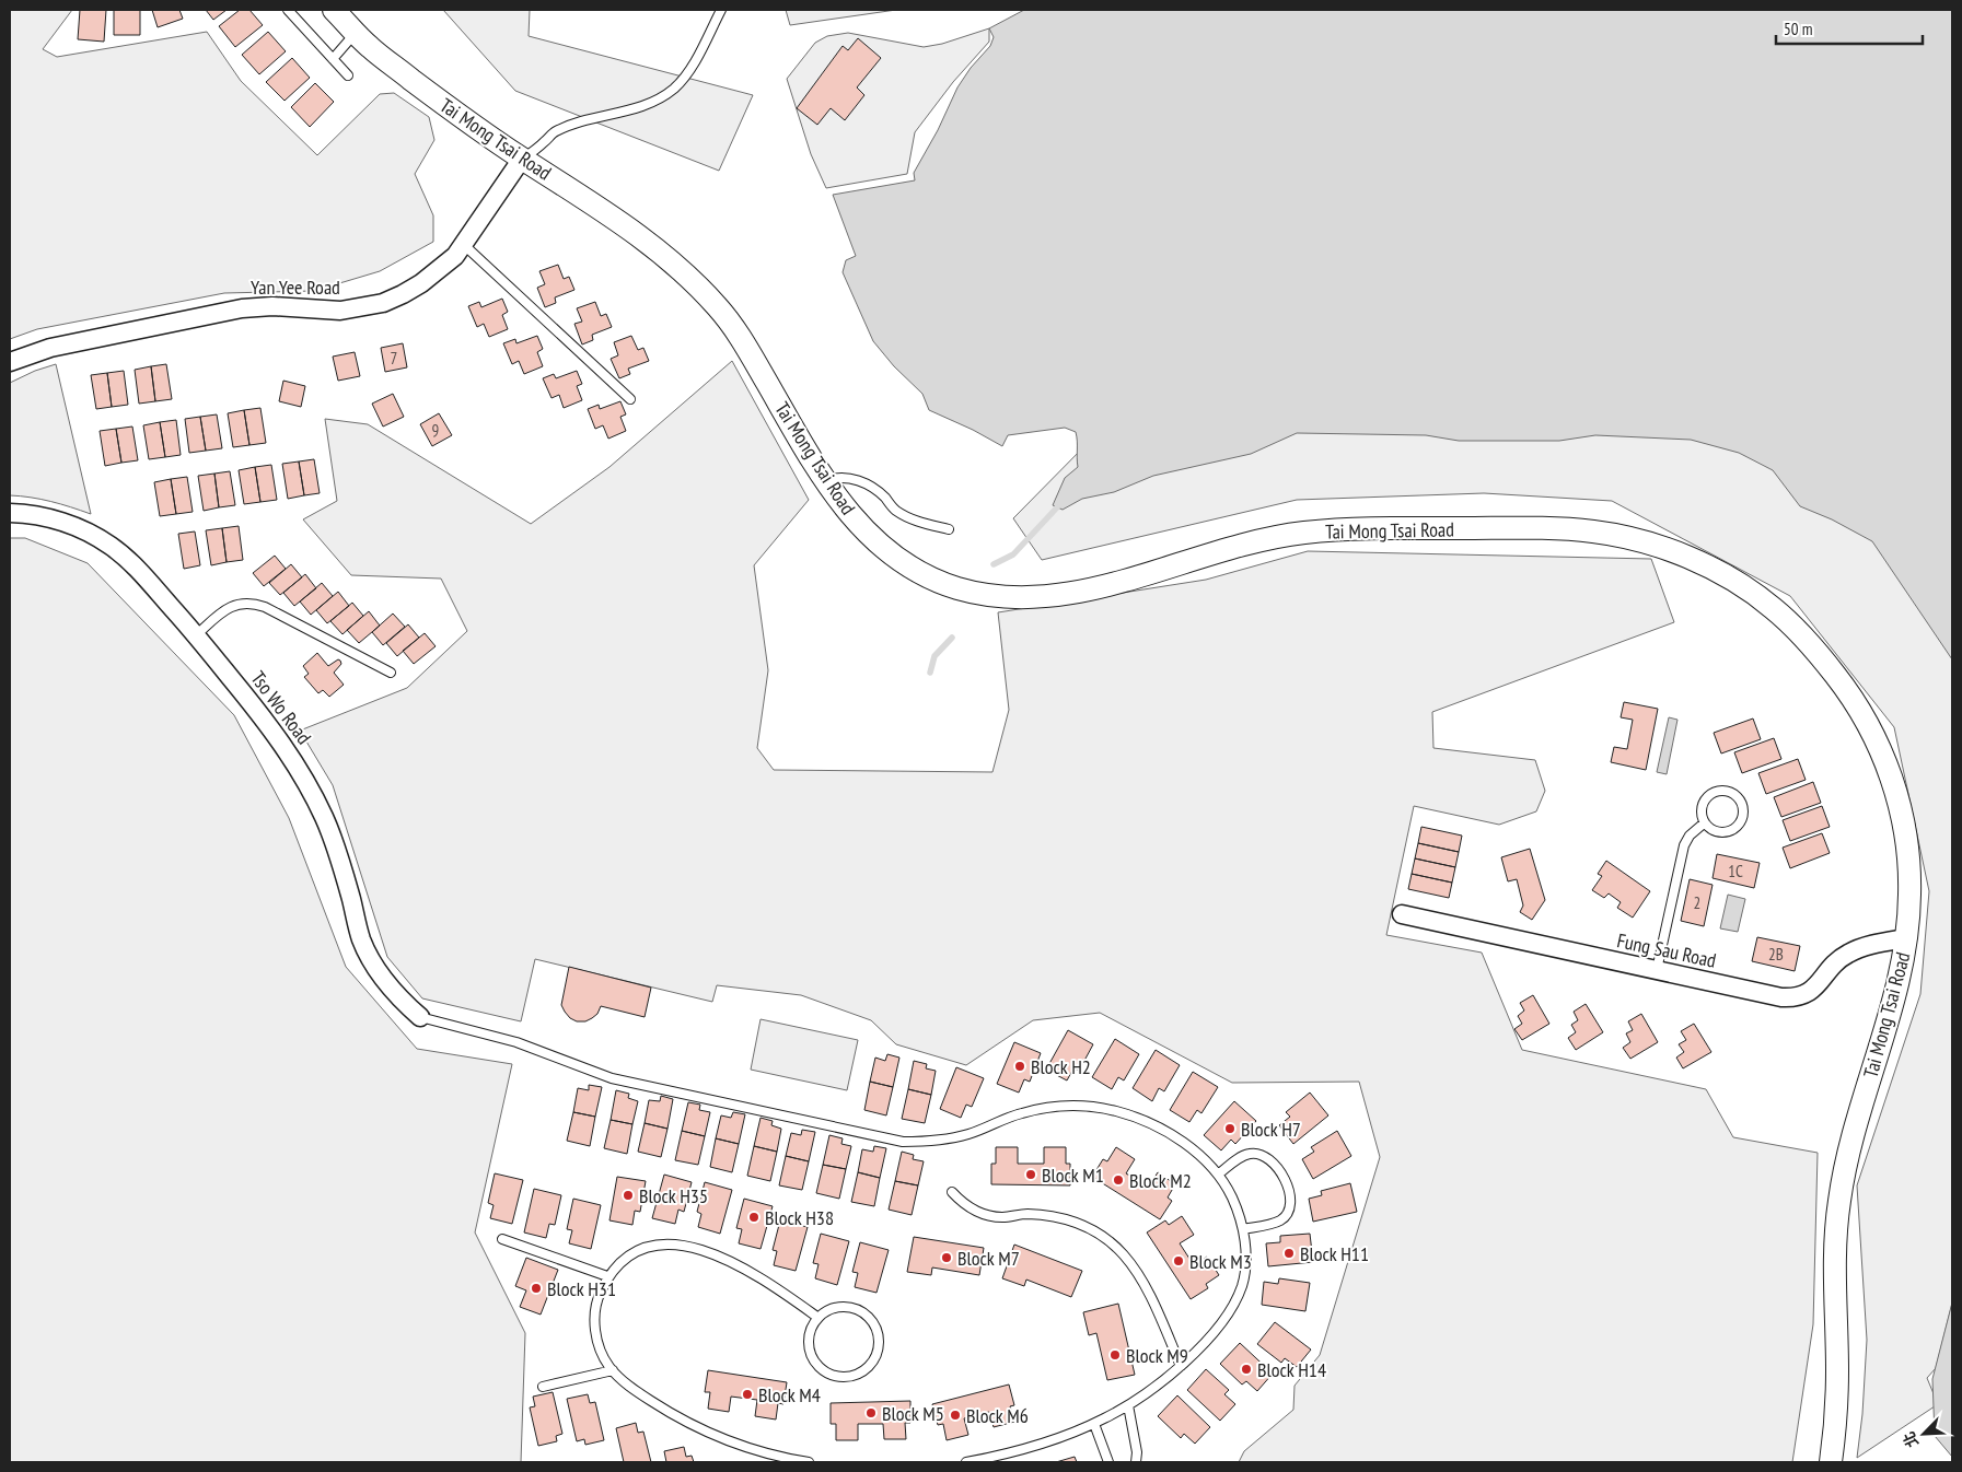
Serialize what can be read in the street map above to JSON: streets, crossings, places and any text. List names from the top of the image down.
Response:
{
  "streets": {
    "street": [
      "Tai Mong Tsai Road",
      "Yan Yee Road",
      "Tso Wo Road",
      "Fung Sau Road"
    ]
  },
  "crossings": [
    ["Tai Mong Tsai Road", "Yan Yee Road"],
    ["Tai Mong Tsai Road", "Fung Sau Road"]
  ],
  "places": [
    "Block H2",
    "Block H7",
    "Block M1",
    "Block M2",
    "Block H35",
    "Block H38",
    "Block H11",
    "Block M7",
    "Block M3",
    "Block H31",
    "Block M9",
    "Block H14",
    "Block M4",
    "Block M5",
    "Block M6"
  ],
  "house_numbers": [
    "7",
    "9",
    "1C",
    "2",
    "2B"
  ],
  "scale_bar": "50 m",
  "north": "bottom left"
}
